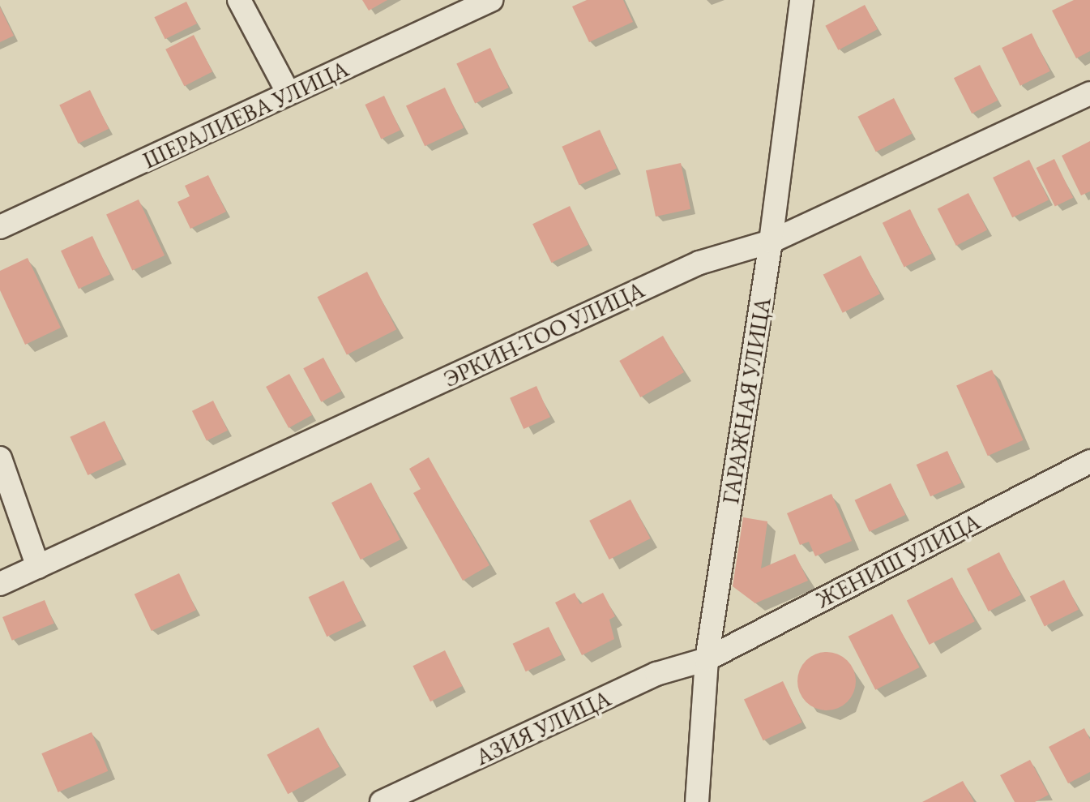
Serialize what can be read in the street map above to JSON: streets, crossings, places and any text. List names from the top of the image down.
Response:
{
  "streets": {
    "street": [
      "ШЕРАЛИЕВА УЛИЦА",
      "ЭРКИН-ТОО УЛИЦА",
      "ГАРАЖНАЯ УЛИЦА",
      "ЖЕНИШ УЛИЦА",
      "АЗИЯ УЛИЦА"
    ]
  },
  "crossings": [
    ["ЭРКИН-ТОО УЛИЦА", "ГАРАЖНАЯ УЛИЦА"],
    ["ГАРАЖНАЯ УЛИЦА", "ЖЕНИШ УЛИЦА"],
    ["ГАРАЖНАЯ УЛИЦА", "АЗИЯ УЛИЦА"],
    ["ЖЕНИШ УЛИЦА", "АЗИЯ УЛИЦА"]
  ]
}
